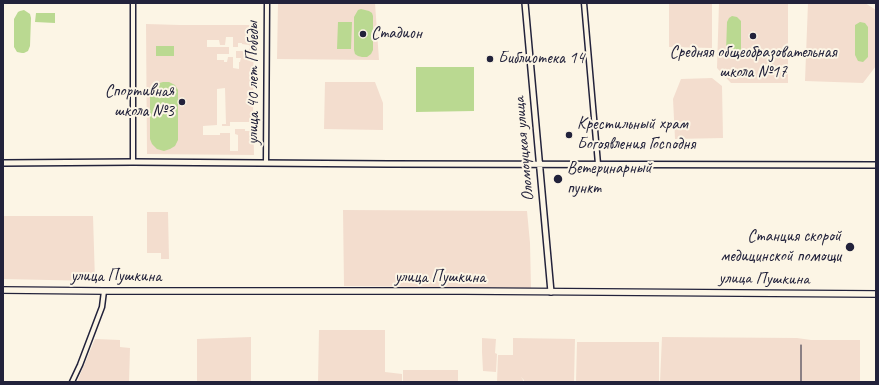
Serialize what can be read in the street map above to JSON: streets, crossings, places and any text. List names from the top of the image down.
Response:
{
  "streets": {
    "main road": ["улица Пушкина"],
    "street": ["улица 40 лет Победы", "Оломоуцкая улица"]
  },
  "crossings": [
    ["Оломоуцкая улица", "улица Пушкина"]
  ],
  "places": [
    "Стадион",
    "Средняя общеобразовательная школа №17",
    "Библиотека 14",
    "Спортивная школа №3",
    "Крестильный храм Богоявления Господня",
    "Ветеринарный пункт",
    "Станция скорой медицинской помощи"
  ]
}
